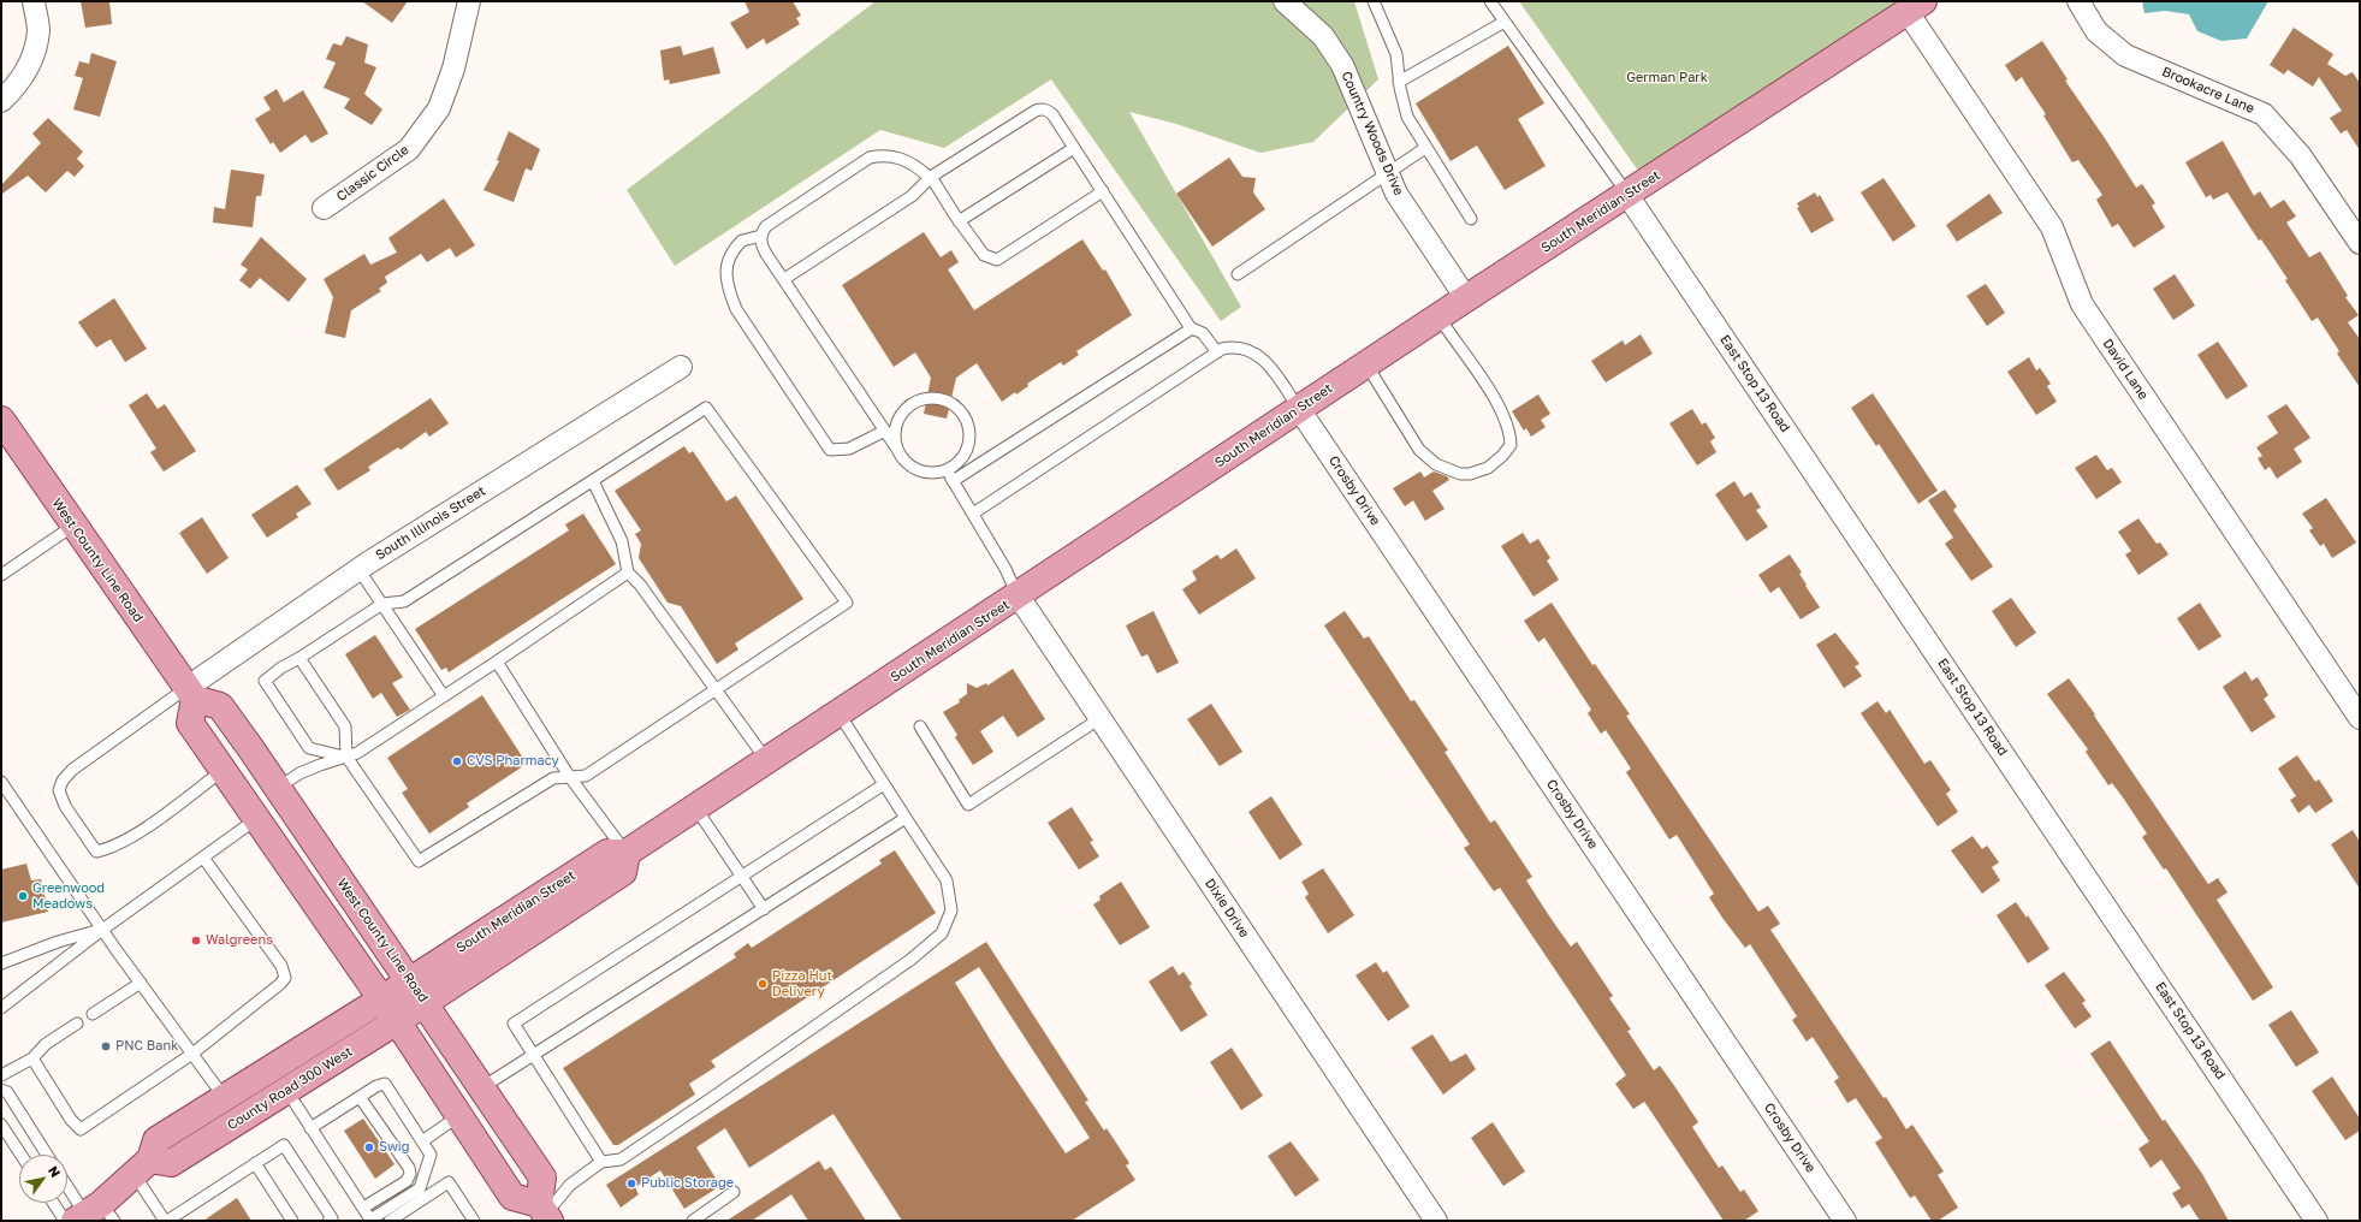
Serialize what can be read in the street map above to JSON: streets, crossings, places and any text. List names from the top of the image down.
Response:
{
  "streets": {
    "main road": ["South Meridian Street", "West County Line Road", "County Road 300 West"],
    "street": [
      "Brookacre Lane",
      "Country Woods Drive",
      "Classic Circle",
      "David Lane",
      "East Stop 13 Road",
      "Crosby Drive",
      "South Illinois Street",
      "Dixie Drive"
    ]
  },
  "crossings": [
    ["Country Woods Drive", "South Meridian Street"],
    ["South Meridian Street", "David Lane"],
    ["South Meridian Street", "East Stop 13 Road"],
    ["South Meridian Street", "Crosby Drive"],
    ["South Meridian Street", "West County Line Road"],
    ["South Meridian Street", "Dixie Drive"],
    ["South Meridian Street", "County Road 300 West"],
    ["South Illinois Street", "West County Line Road"],
    ["West County Line Road", "County Road 300 West"]
  ],
  "parks": ["German Park"],
  "places": [
    "CVS Pharmacy",
    "Greenwood Meadows",
    "Walgreens",
    "Pizza Hut Delivery",
    "PNC Bank",
    "Swig",
    "Public Storage"
  ],
  "north": "top right"
}
